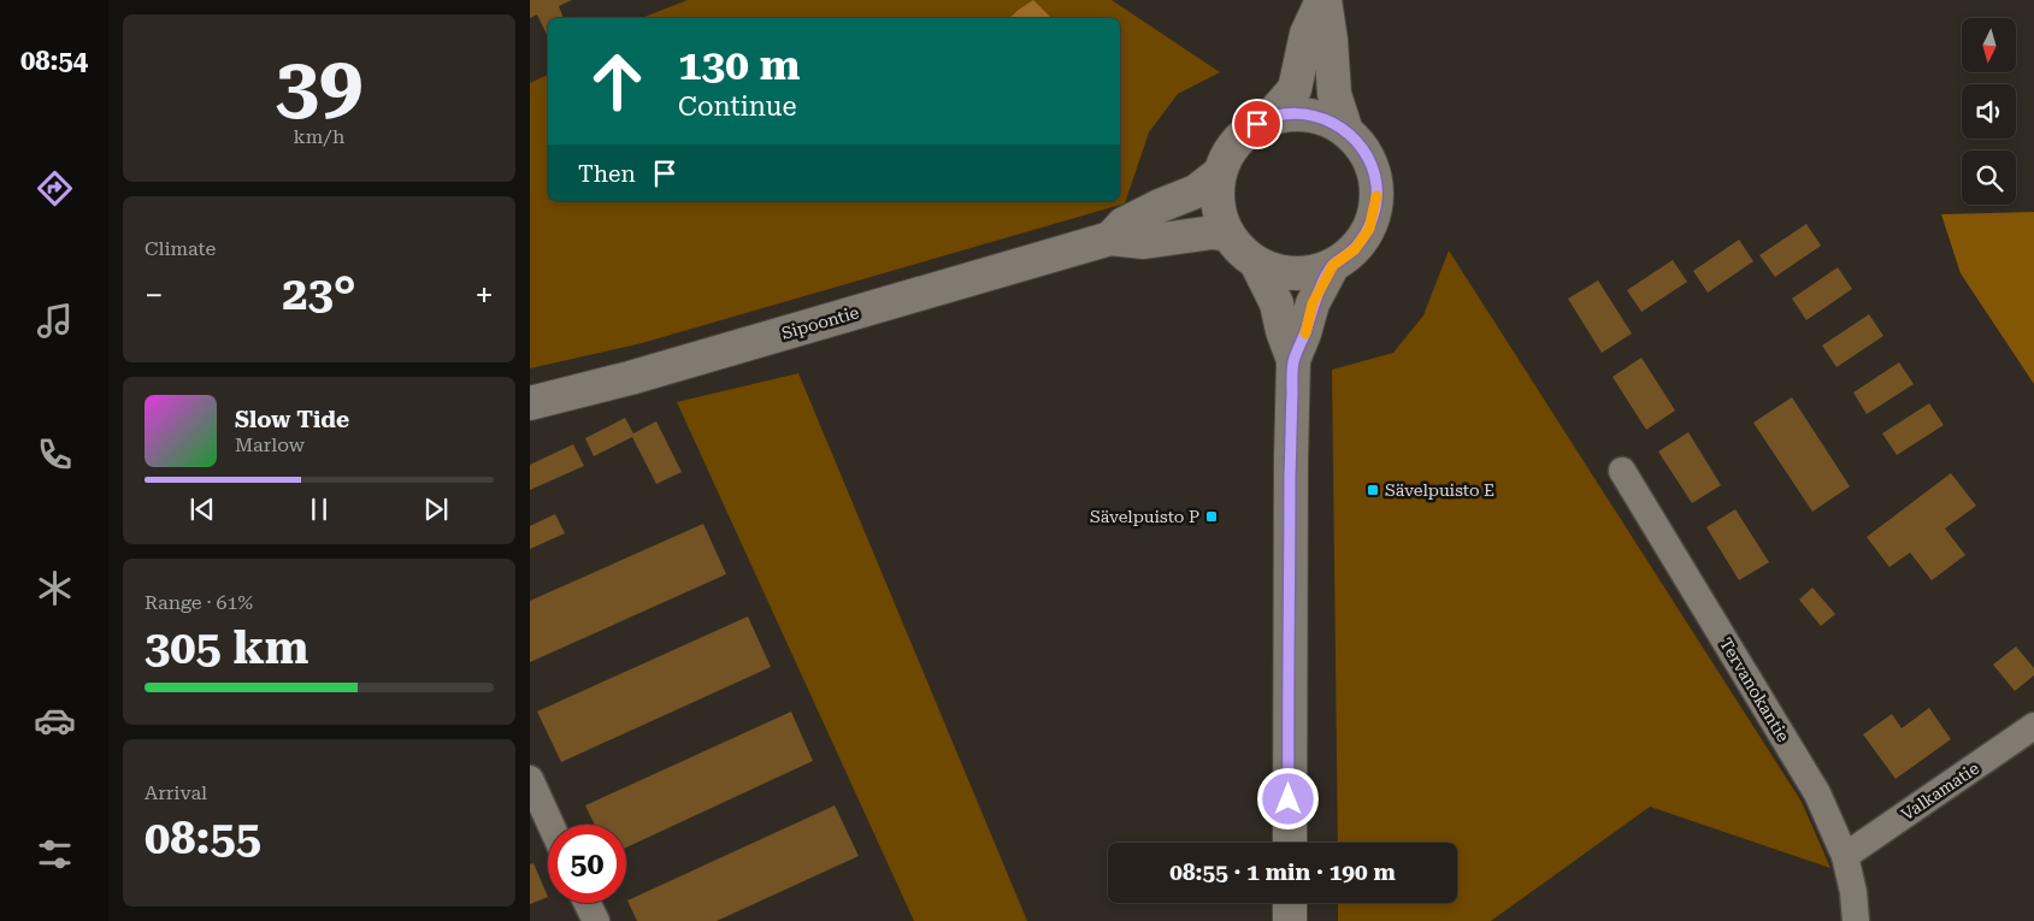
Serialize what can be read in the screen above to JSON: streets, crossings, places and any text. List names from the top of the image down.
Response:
{
  "streets": {
    "main road": ["Sipoontie"],
    "street": ["Tervanokantie", "Valkamatie"]
  },
  "crossings": [
    ["Tervanokantie", "Valkamatie"]
  ],
  "places": {
    "transit": ["Sävelpuisto E", "Sävelpuisto P"]
  },
  "north": "bottom",
  "page": {
    "tabs": "08:54",
    "tile": [
      ["39", "km/h"],
      "Climate",
      ["Range · 61%", "305 km"],
      ["Arrival", "08:55"]
    ],
    "turn": ["130 m", "Continue"],
    "then": "Then",
    "heat": ["−", "23°", "+"],
    "song": ["Slow Tide", "Marlow"],
    "limit": "50",
    "trip": "08:55 · 1 min · 190 m"
  }
}
